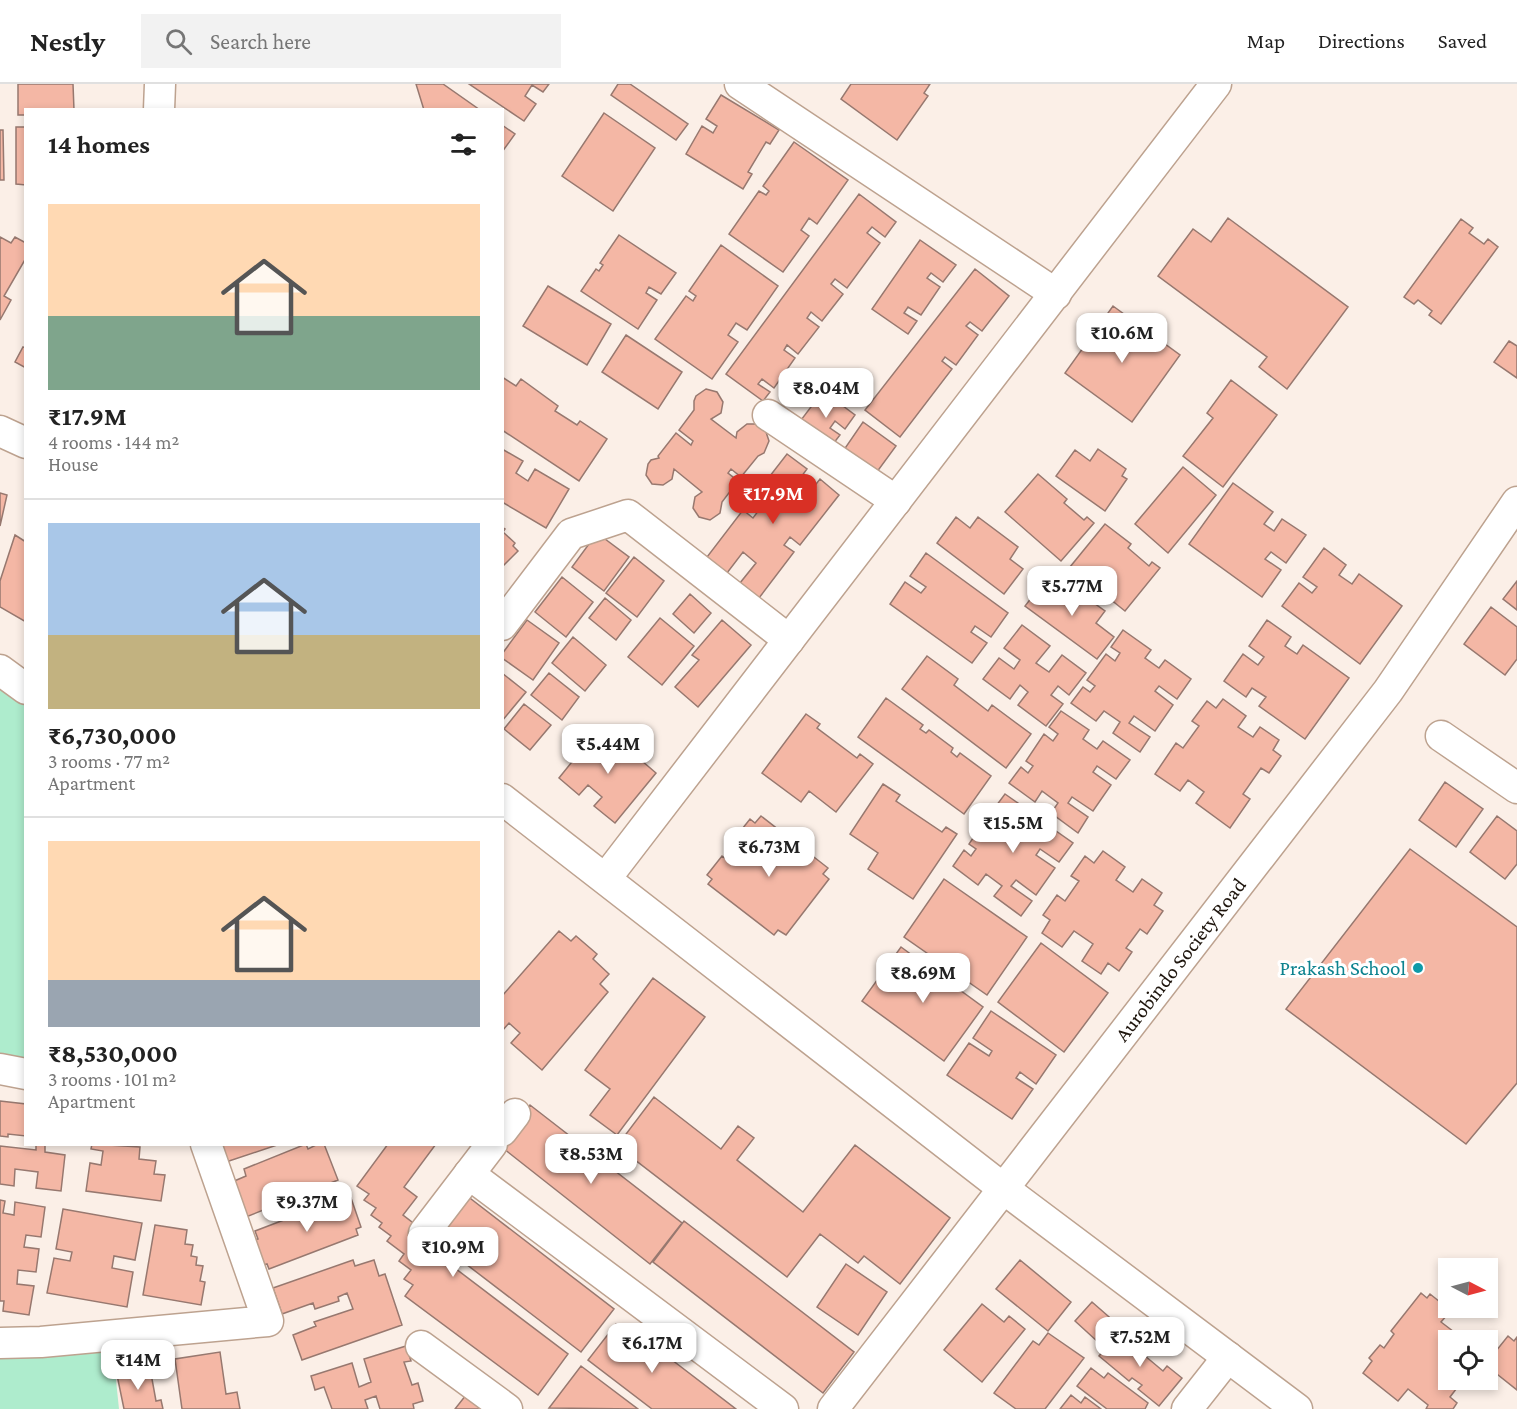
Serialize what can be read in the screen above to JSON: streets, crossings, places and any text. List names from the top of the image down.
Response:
{
  "streets": {
    "street": ["Aurobindo Society Road"]
  },
  "places": ["Prakash School"],
  "north": "right",
  "page": {
    "header": "Nestly",
    "search": "Search here",
    "nav": ["Map", "Directions", "Saved"],
    "heading": "14 homes",
    "list": [
      {
        "name": "₹17.9M",
        "note": "4 rooms · 144 m² · House"
      },
      {
        "name": "₹6,730,000",
        "note": "3 rooms · 77 m² · Apartment"
      },
      {
        "name": "₹8,530,000",
        "note": "3 rooms · 101 m² · Apartment"
      }
    ],
    "price": [
      "₹10.6M",
      "₹8.04M",
      "₹17.9M",
      "₹5.77M",
      "₹5.44M",
      "₹15.5M",
      "₹6.73M",
      "₹8.69M",
      "₹8.53M",
      "₹9.37M",
      "₹10.9M",
      "₹7.52M",
      "₹6.17M",
      "₹14M"
    ]
  }
}
